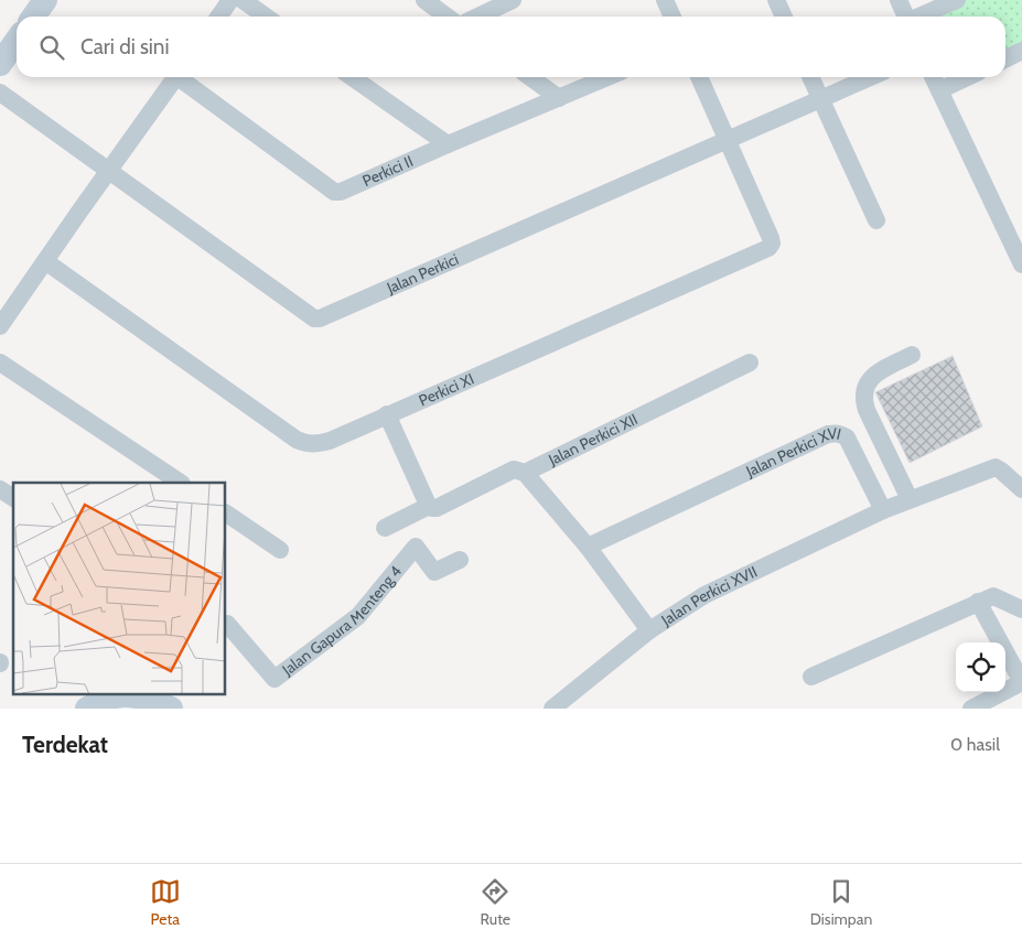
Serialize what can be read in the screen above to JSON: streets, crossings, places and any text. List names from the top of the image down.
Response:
{
  "streets": {
    "street": [
      "Perkici II",
      "Jalan Perkici",
      "Perkici XI",
      "Jalan Perkici XII",
      "Jalan Perkici XVI",
      "Jalan Perkici XVII",
      "Jalan Gapura Menteng 4"
    ]
  },
  "crossings": [
    ["Jalan Perkici", "Perkici XI"],
    ["Jalan Perkici XVI", "Jalan Perkici XVII"]
  ],
  "page": {
    "search": "Cari di sini",
    "heading": ["Terdekat", "0 hasil"],
    "nav": ["Peta", "Rute", "Disimpan"]
  }
}
